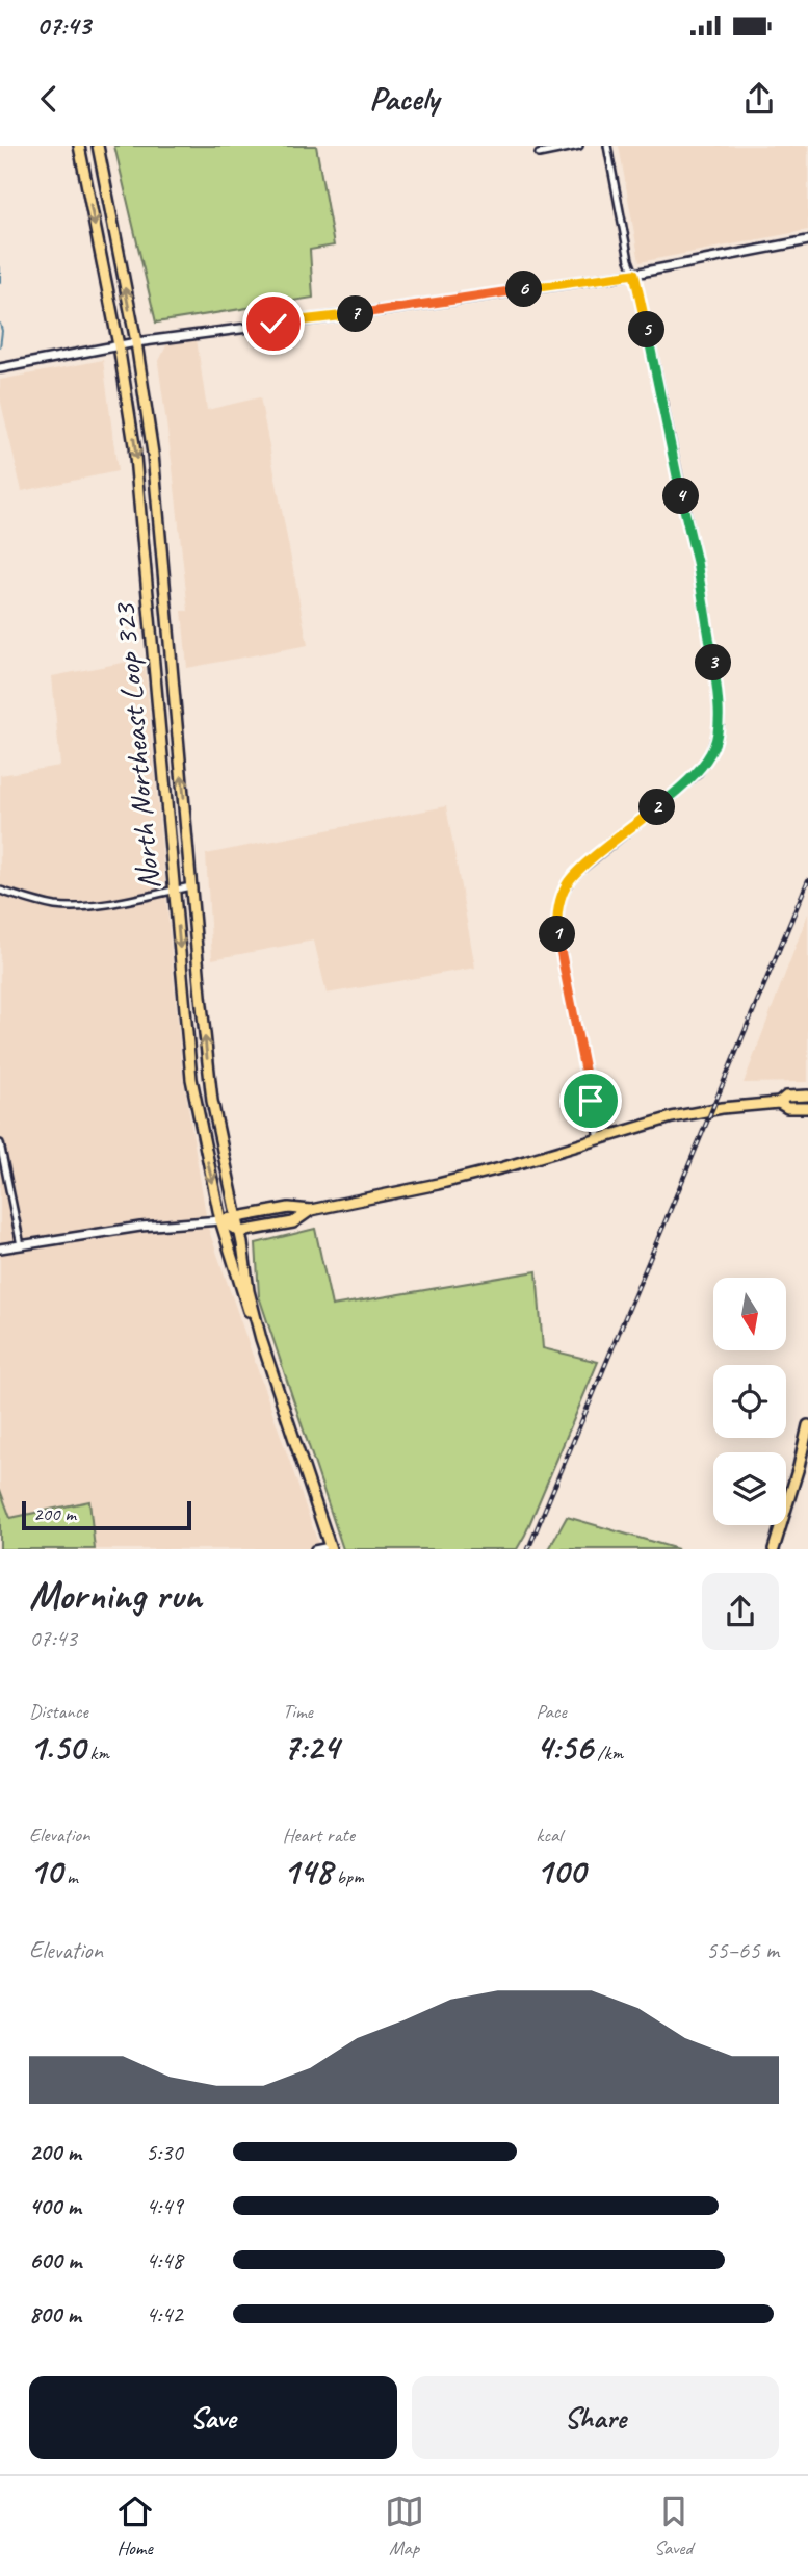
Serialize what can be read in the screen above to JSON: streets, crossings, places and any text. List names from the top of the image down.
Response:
{
  "streets": {
    "highway": ["North Northeast Loop 323"]
  },
  "scale_bar": "200 m",
  "north": "bottom",
  "page": {
    "status": "07:43",
    "header": "Pacely",
    "pins": [
      "6",
      "7",
      "5",
      "4",
      "3",
      "2",
      "1"
    ],
    "scale": "200 m",
    "heading": ["Morning run", "07:43"],
    "stats": [
      ["Distance", "1.50 km"],
      ["Time", "7:24"],
      ["Pace", "4:56 /km"],
      ["Elevation", "10 m"],
      ["Heart rate", "148 bpm"],
      ["kcal", "100"]
    ],
    "chart": ["Elevation", "55–65 m"],
    "list": [
      {
        "name": "200 m",
        "note": "5:30"
      },
      {
        "name": "400 m",
        "note": "4:49"
      },
      {
        "name": "600 m",
        "note": "4:48"
      },
      {
        "name": "800 m",
        "note": "4:42"
      }
    ],
    "buttons": ["Save", "Share"],
    "tabs": ["Home", "Map", "Saved"]
  }
}
